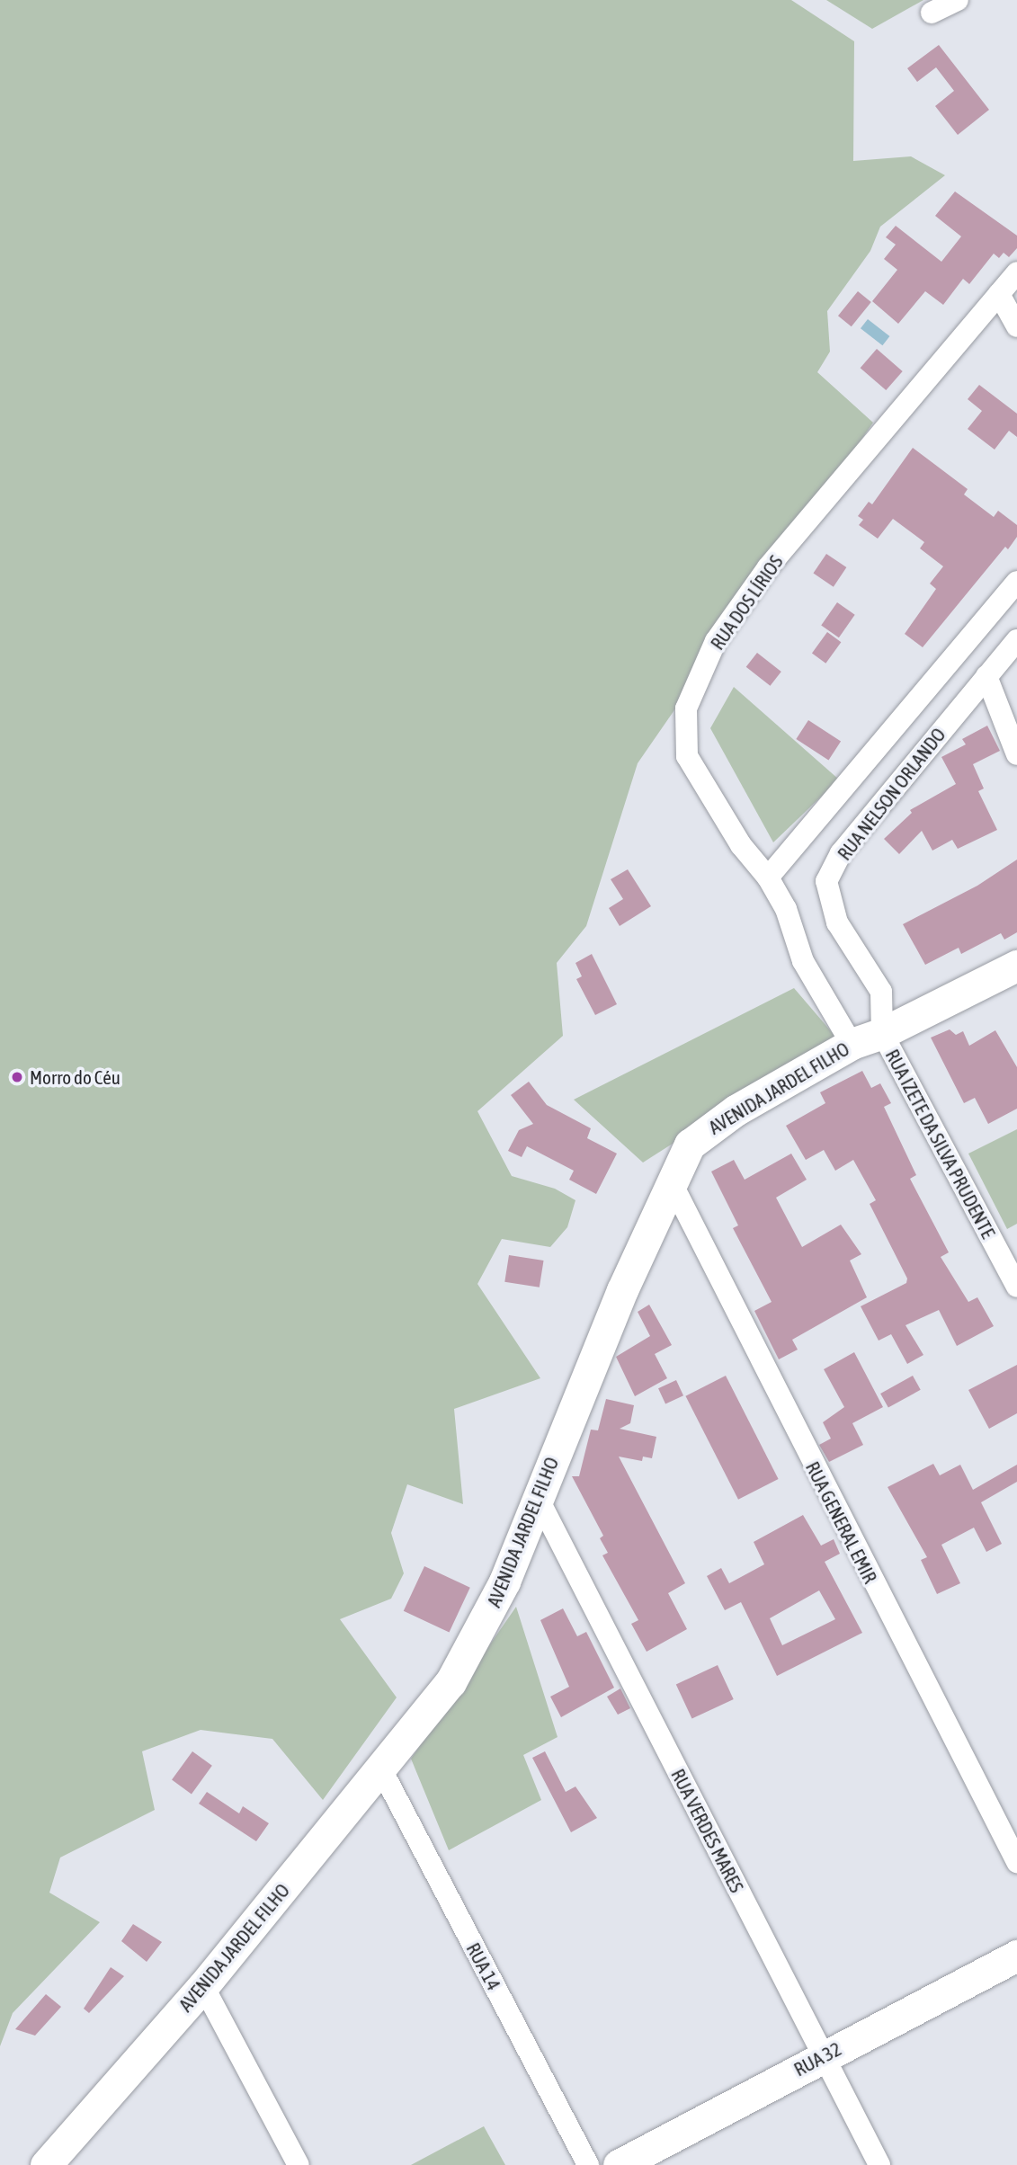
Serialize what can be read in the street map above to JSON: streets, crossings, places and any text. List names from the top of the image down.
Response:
{
  "streets": {
    "main road": ["AVENIDA JARDEL FILHO", "RUA 32"],
    "street": [
      "RUA DOS LÍRIOS",
      "RUA NELSON ORLANDO",
      "RUA IZETE DA SILVA PRUDENTE",
      "RUA GENERAL EMIR",
      "RUA VERDES MARES",
      "RUA 14"
    ]
  },
  "crossings": [
    ["RUA DOS LÍRIOS", "RUA NELSON ORLANDO"],
    ["RUA DOS LÍRIOS", "AVENIDA JARDEL FILHO"],
    ["RUA NELSON ORLANDO", "AVENIDA JARDEL FILHO"],
    ["RUA NELSON ORLANDO", "RUA IZETE DA SILVA PRUDENTE"],
    ["AVENIDA JARDEL FILHO", "RUA IZETE DA SILVA PRUDENTE"],
    ["AVENIDA JARDEL FILHO", "RUA GENERAL EMIR"],
    ["AVENIDA JARDEL FILHO", "RUA VERDES MARES"],
    ["AVENIDA JARDEL FILHO", "RUA 14"],
    ["RUA VERDES MARES", "RUA 32"]
  ],
  "places": ["Morro do Céu"]
}
